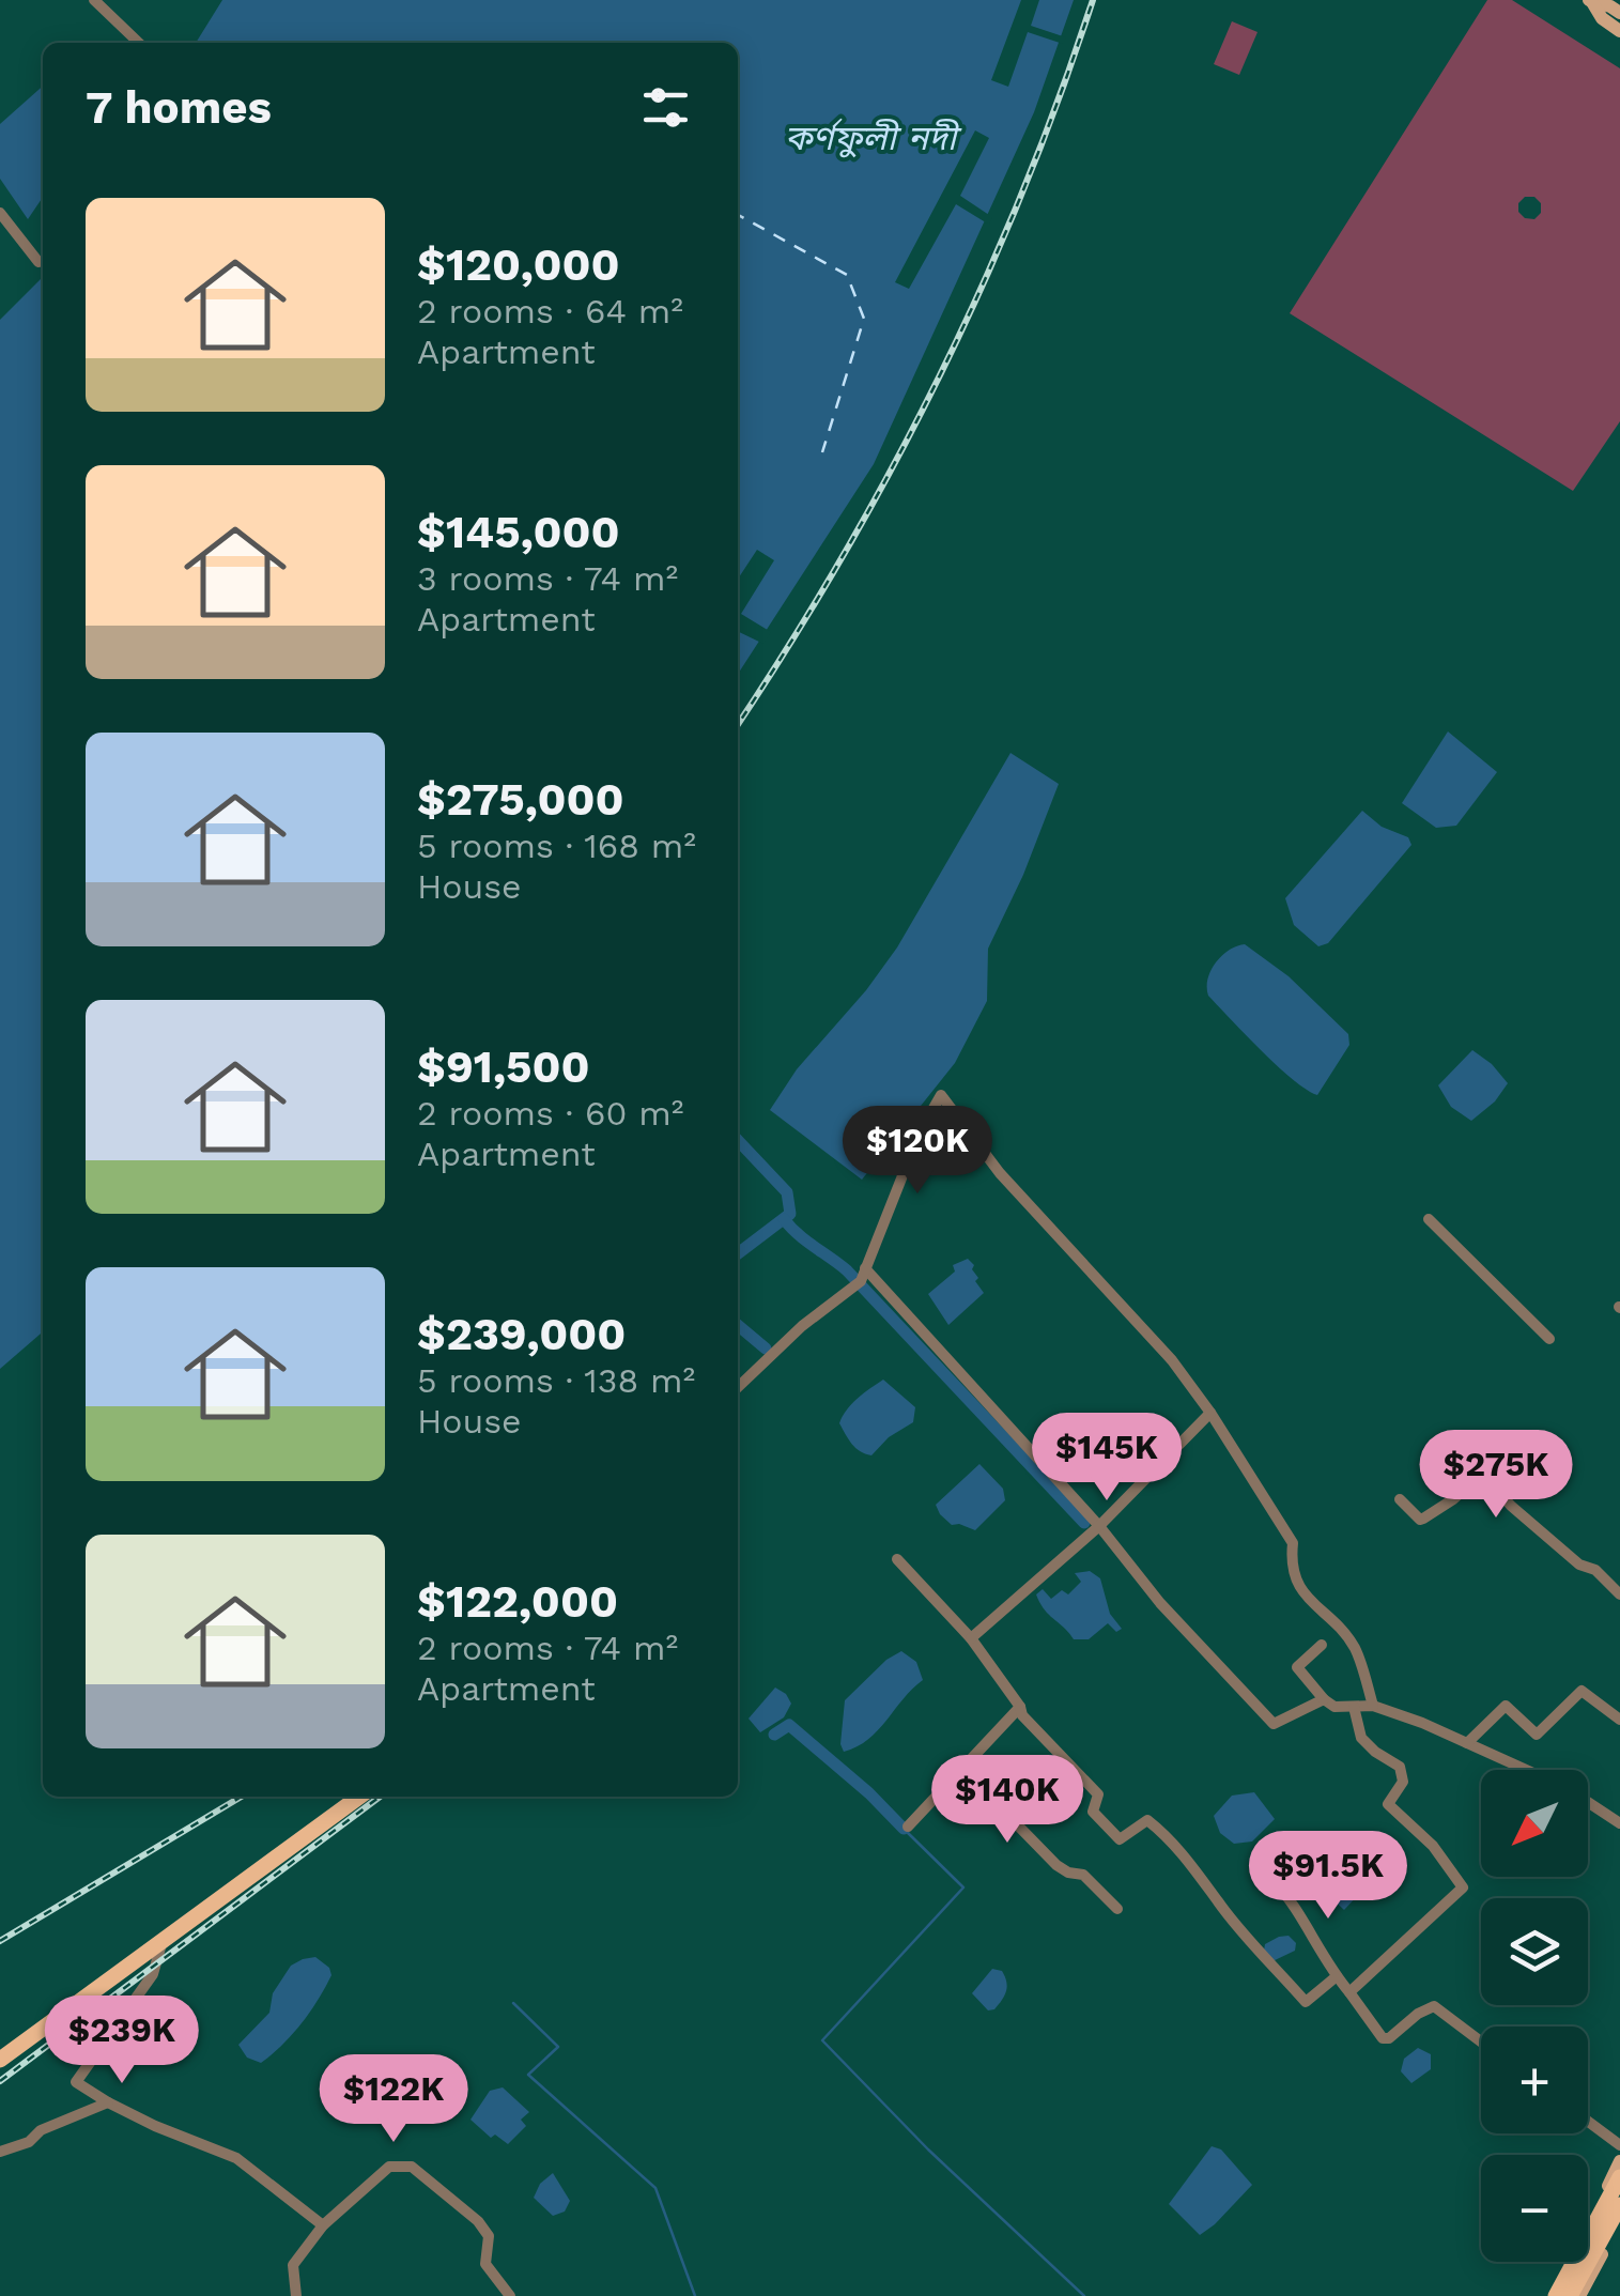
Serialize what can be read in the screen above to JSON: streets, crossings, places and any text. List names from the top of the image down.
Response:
{
  "water": ["কর্ণফুলী নদী"],
  "north": "bottom left",
  "page": {
    "heading": "7 homes",
    "list": [
      {
        "name": "$120,000",
        "note": "2 rooms · 64 m² · Apartment"
      },
      {
        "name": "$145,000",
        "note": "3 rooms · 74 m² · Apartment"
      },
      {
        "name": "$275,000",
        "note": "5 rooms · 168 m² · House"
      },
      {
        "name": "$91,500",
        "note": "2 rooms · 60 m² · Apartment"
      },
      {
        "name": "$239,000",
        "note": "5 rooms · 138 m² · House"
      },
      {
        "name": "$122,000",
        "note": "2 rooms · 74 m² · Apartment"
      }
    ],
    "price": [
      "$120K",
      "$145K",
      "$275K",
      "$140K",
      "$91.5K",
      "$239K",
      "$122K"
    ],
    "map_buttons": ["+", "−"]
  }
}
